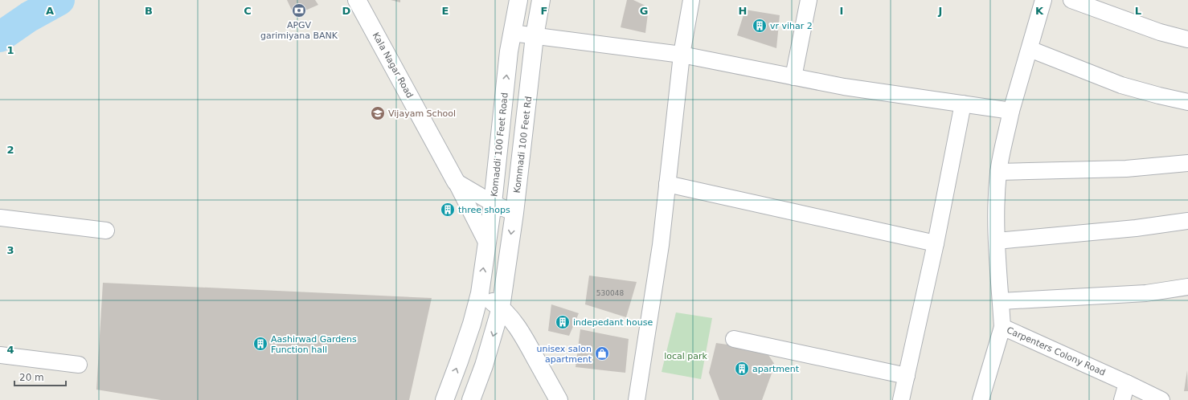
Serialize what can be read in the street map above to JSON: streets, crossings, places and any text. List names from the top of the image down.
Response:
{
  "streets": {
    "main road": ["Kala Nagar Road", "Komaddi 100 Feet Road", "Kommadi 100 Feet Rd"],
    "street": ["Carpenters Colony Road"]
  },
  "crossings": [
    ["Kala Nagar Road", "Komaddi 100 Feet Road"]
  ],
  "one_way": ["Komaddi 100 Feet Road", "Kommadi 100 Feet Rd"],
  "parks": ["local park"],
  "places": {
    "bank": ["APGV garimiyana BANK"],
    "building": [
      "vr vihar 2",
      "three shops",
      "indepedant house",
      "Aashirwad Gardens Function hall",
      "apartment"
    ],
    "school or university": ["Vijayam School"],
    "shop": ["unisex salon apartment"]
  },
  "house_numbers": ["530048"],
  "scale_bar": "20 m",
  "grid": {
    "columns": [
      "A",
      "B",
      "C",
      "D",
      "E",
      "F",
      "G",
      "H",
      "I",
      "J",
      "K",
      "L"
    ],
    "rows": [
      "1",
      "2",
      "3",
      "4"
    ]
  }
}
